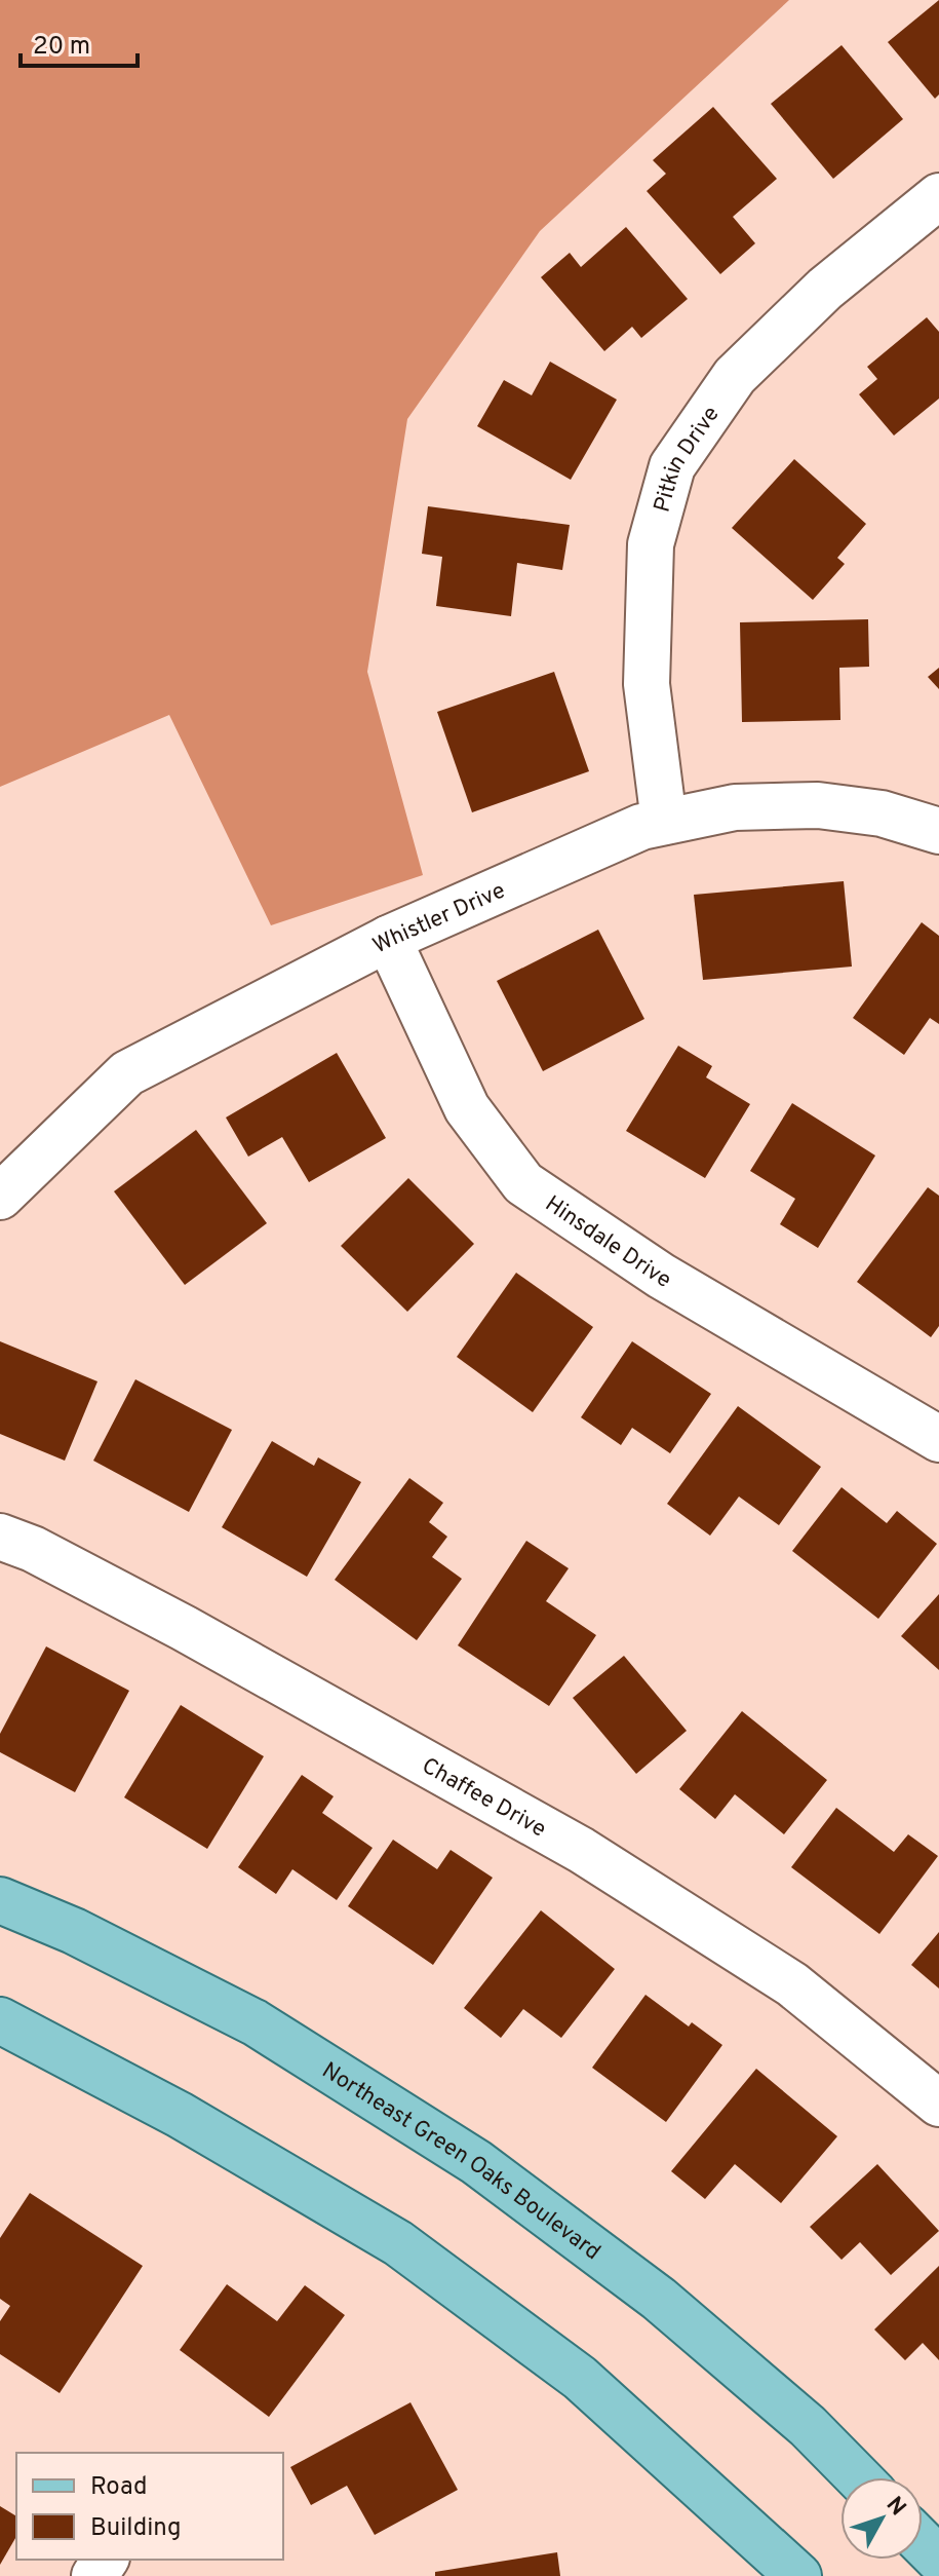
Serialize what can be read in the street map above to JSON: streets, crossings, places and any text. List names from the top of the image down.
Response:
{
  "streets": {
    "main road": ["Northeast Green Oaks Boulevard"],
    "street": [
      "Pitkin Drive",
      "Whistler Drive",
      "Hinsdale Drive",
      "Chaffee Drive"
    ]
  },
  "crossings": [
    ["Pitkin Drive", "Whistler Drive"],
    ["Whistler Drive", "Hinsdale Drive"]
  ],
  "legend": ["Road", "Building"],
  "scale_bar": "20 m",
  "north": "top right"
}
